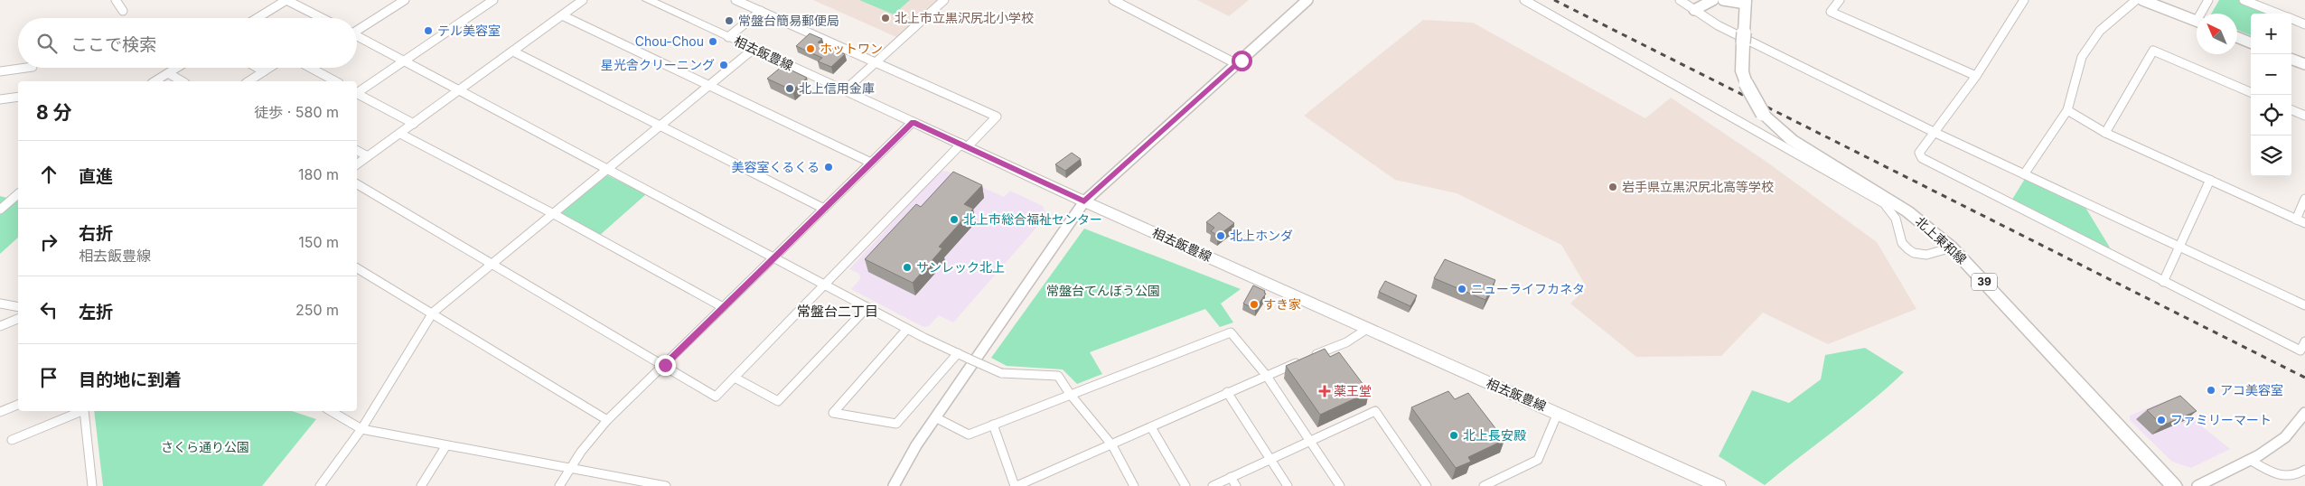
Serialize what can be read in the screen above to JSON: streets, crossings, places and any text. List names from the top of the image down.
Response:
{
  "streets": {
    "main road": ["相去飯豊線", "北上東和線", "39"]
  },
  "districts": ["常盤台二丁目"],
  "parks": ["常盤台てんぼう公園", "さくら通り公園"],
  "places": {
    "other": [
      "北上市立黒沢尻北小学校",
      "常盤台簡易郵便局",
      "テル美容室",
      "Chou-Chou",
      "ホットワン",
      "星光舎クリーニング",
      "北上信用金庫",
      "美容室くるくる",
      "岩手県立黒沢尻北高等学校",
      "北上市総合福祉センター",
      "北上ホンダ",
      "サンレック北上",
      "ニューライフカネタ",
      "すき家",
      "アコ美容室",
      "ファミリーマート",
      "北上長安殿"
    ],
    "health": ["薬王堂"]
  },
  "north": "top left",
  "page": {
    "map_buttons": ["+", "−"],
    "search": "ここで検索",
    "heading": ["8 分", "徒歩 · 580 m"],
    "list": [
      ["直進", "180 m"],
      ["右折", "相去飯豊線", "150 m"],
      ["左折", "250 m"],
      "目的地に到着"
    ]
  }
}
